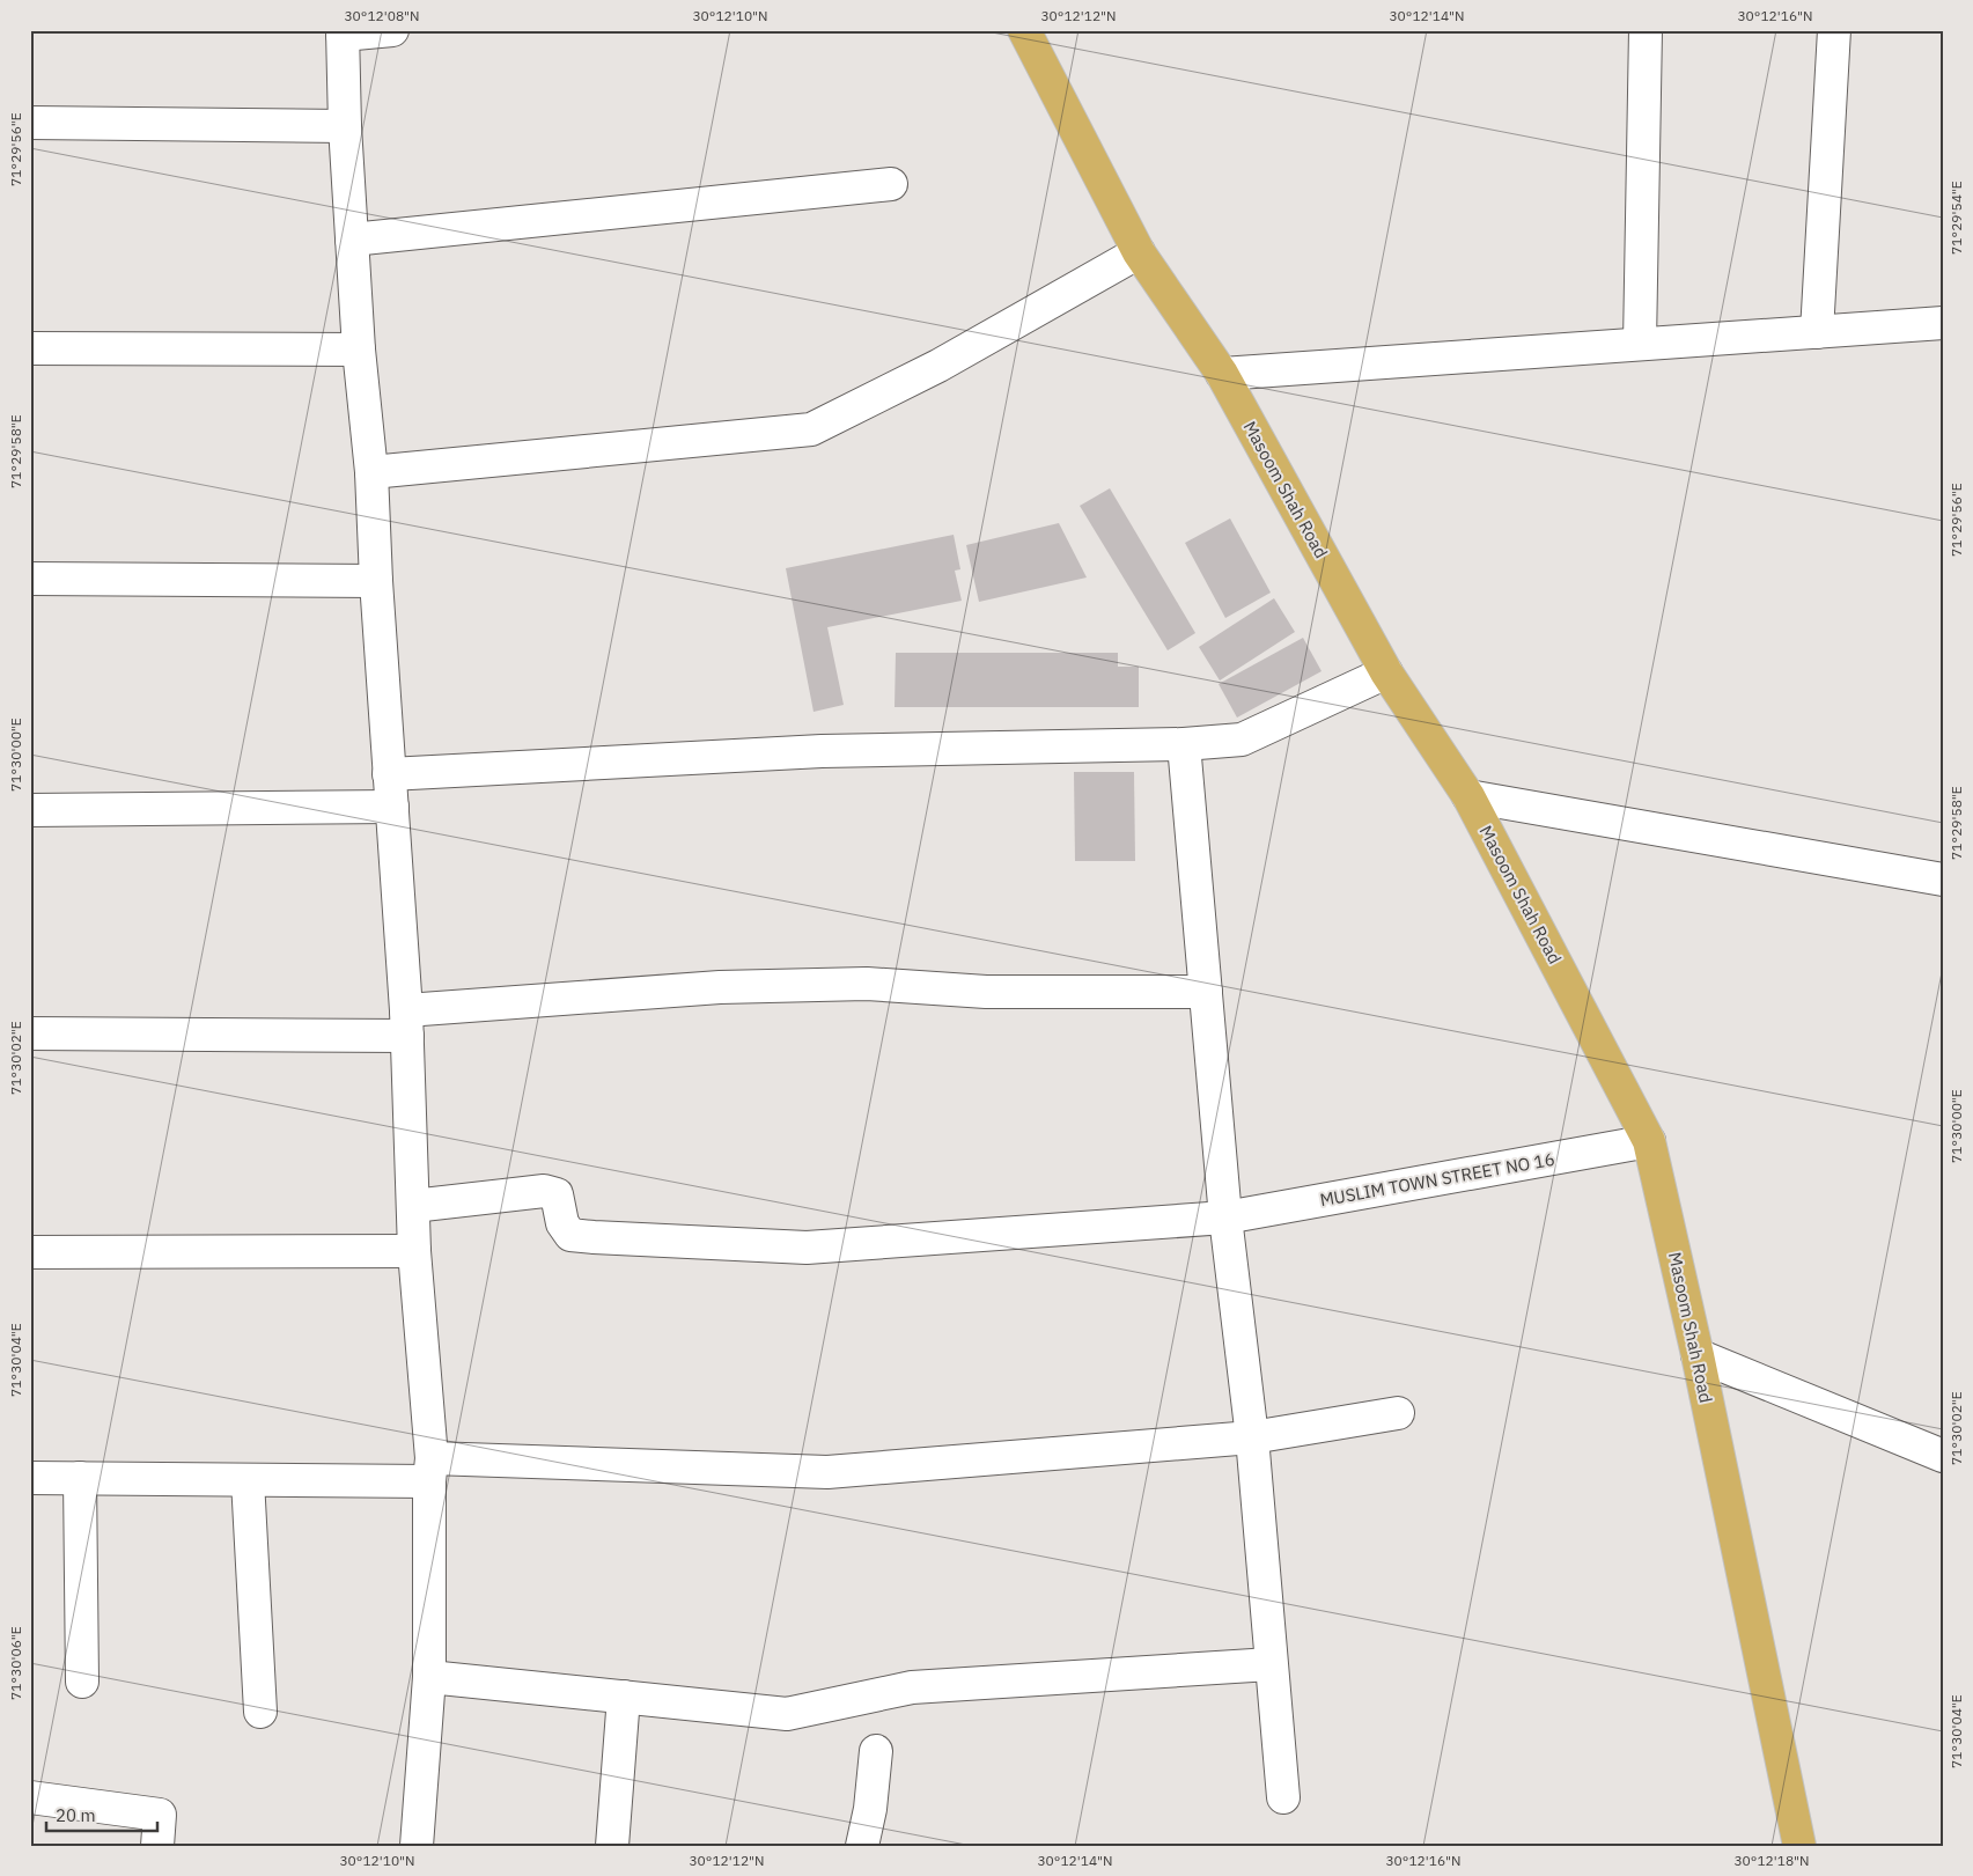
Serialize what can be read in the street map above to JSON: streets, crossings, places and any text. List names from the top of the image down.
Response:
{
  "streets": {
    "main road": ["Masoom Shah Road"],
    "street": ["MUSLIM TOWN STREET NO 16"]
  },
  "crossings": [
    ["Masoom Shah Road", "MUSLIM TOWN STREET NO 16"]
  ],
  "scale_bar": "20 m",
  "coordinates": [
    "30°12'08\"N",
    "30°12'10\"N",
    "30°12'12\"N",
    "30°12'14\"N",
    "30°12'16\"N",
    "71°29'56\"E",
    "71°29'54\"E",
    "71°29'58\"E",
    "71°30'00\"E",
    "71°30'02\"E",
    "71°30'04\"E",
    "71°30'06\"E",
    "30°12'18\"N"
  ]
}
